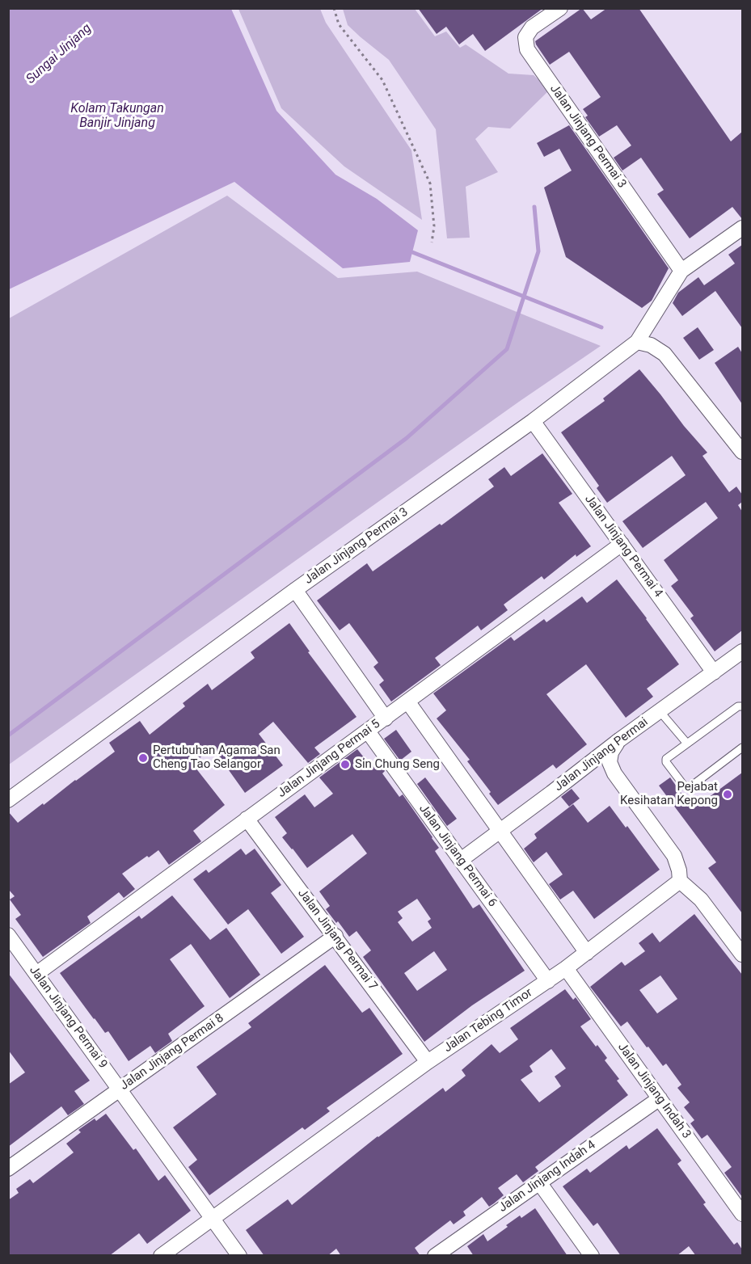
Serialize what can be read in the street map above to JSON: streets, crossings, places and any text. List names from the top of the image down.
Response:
{
  "streets": {
    "street": [
      "Jalan Jinjang Permai 3",
      "Jalan Jinjang Permai 4",
      "Jalan Jinjang Permai",
      "Jalan Jinjang Permai 5",
      "Jalan Jinjang Permai 6",
      "Jalan Jinjang Permai 7",
      "Jalan Jinjang Permai 9",
      "Jalan Tebing Timor",
      "Jalan Jinjang Permai 8",
      "Jalan Jinjang Indah 3",
      "Jalan Jinjang Indah 4"
    ]
  },
  "crossings": [
    ["Jalan Jinjang Permai 3", "Jalan Jinjang Permai 4"],
    ["Jalan Jinjang Permai 4", "Jalan Jinjang Permai"],
    ["Jalan Jinjang Permai 4", "Jalan Jinjang Permai 5"],
    ["Jalan Jinjang Permai", "Jalan Jinjang Permai 6"],
    ["Jalan Jinjang Permai 5", "Jalan Jinjang Permai 6"],
    ["Jalan Jinjang Permai 5", "Jalan Jinjang Permai 7"],
    ["Jalan Jinjang Permai 5", "Jalan Jinjang Permai 9"],
    ["Jalan Jinjang Permai 6", "Jalan Tebing Timor"],
    ["Jalan Jinjang Permai 7", "Jalan Tebing Timor"],
    ["Jalan Jinjang Permai 7", "Jalan Jinjang Permai 8"],
    ["Jalan Jinjang Permai 9", "Jalan Tebing Timor"],
    ["Jalan Jinjang Permai 9", "Jalan Jinjang Permai 8"],
    ["Jalan Tebing Timor", "Jalan Jinjang Indah 3"],
    ["Jalan Jinjang Indah 3", "Jalan Jinjang Indah 4"]
  ],
  "water": ["Sungai Jinjang", "Kolam Takungan Banjir Jinjang"],
  "places": ["Pertubuhan Agama San Cheng Tao Selangor", "Sin Chung Seng", "Pejabat Kesihatan Kepong"]
}
